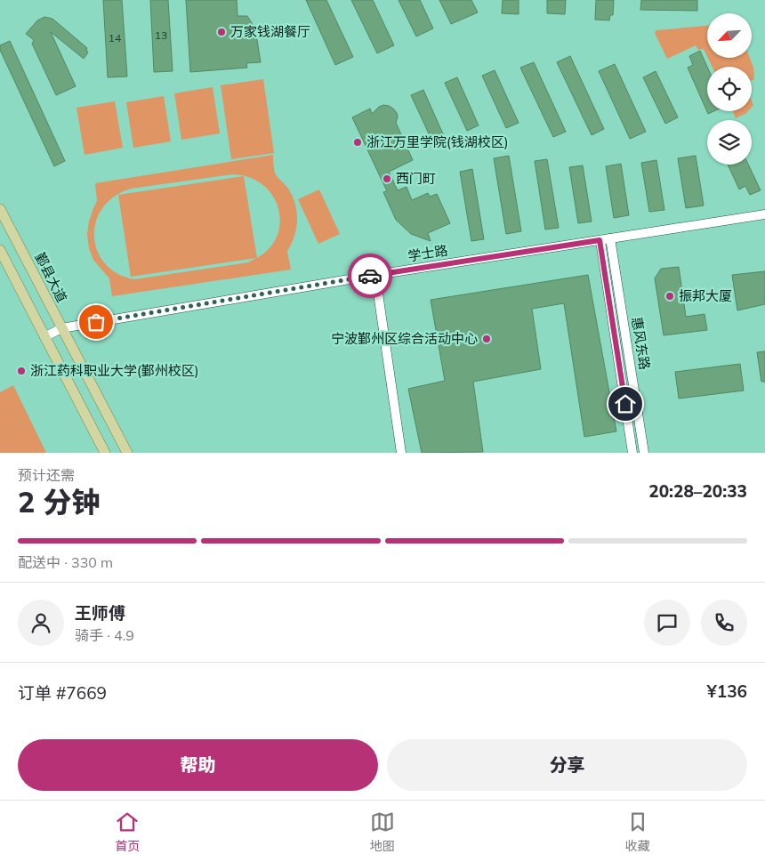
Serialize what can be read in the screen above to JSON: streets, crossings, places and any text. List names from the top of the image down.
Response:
{
  "streets": {
    "main road": ["鄞县大道"],
    "street": ["学士路", "惠风东路"]
  },
  "crossings": [
    ["学士路", "鄞县大道"],
    ["学士路", "惠风东路"]
  ],
  "places": [
    "万家钱湖餐厅",
    "浙江万里学院(钱湖校区)",
    "西门町",
    "振邦大厦",
    "宁波鄞州区综合活动中心",
    "浙江药科职业大学(鄞州校区)"
  ],
  "house_numbers": ["13", "14"],
  "north": "bottom left",
  "page": {
    "heading": ["2 分钟", "预计还需", "20:28–20:33"],
    "panel": [
      "王师傅",
      "骑手 · 4.9",
      "订单 #7669",
      "¥136"
    ],
    "bar": "配送中 · 330 m",
    "buttons": ["帮助", "分享"],
    "tabs": ["首页", "地图", "收藏"]
  }
}
